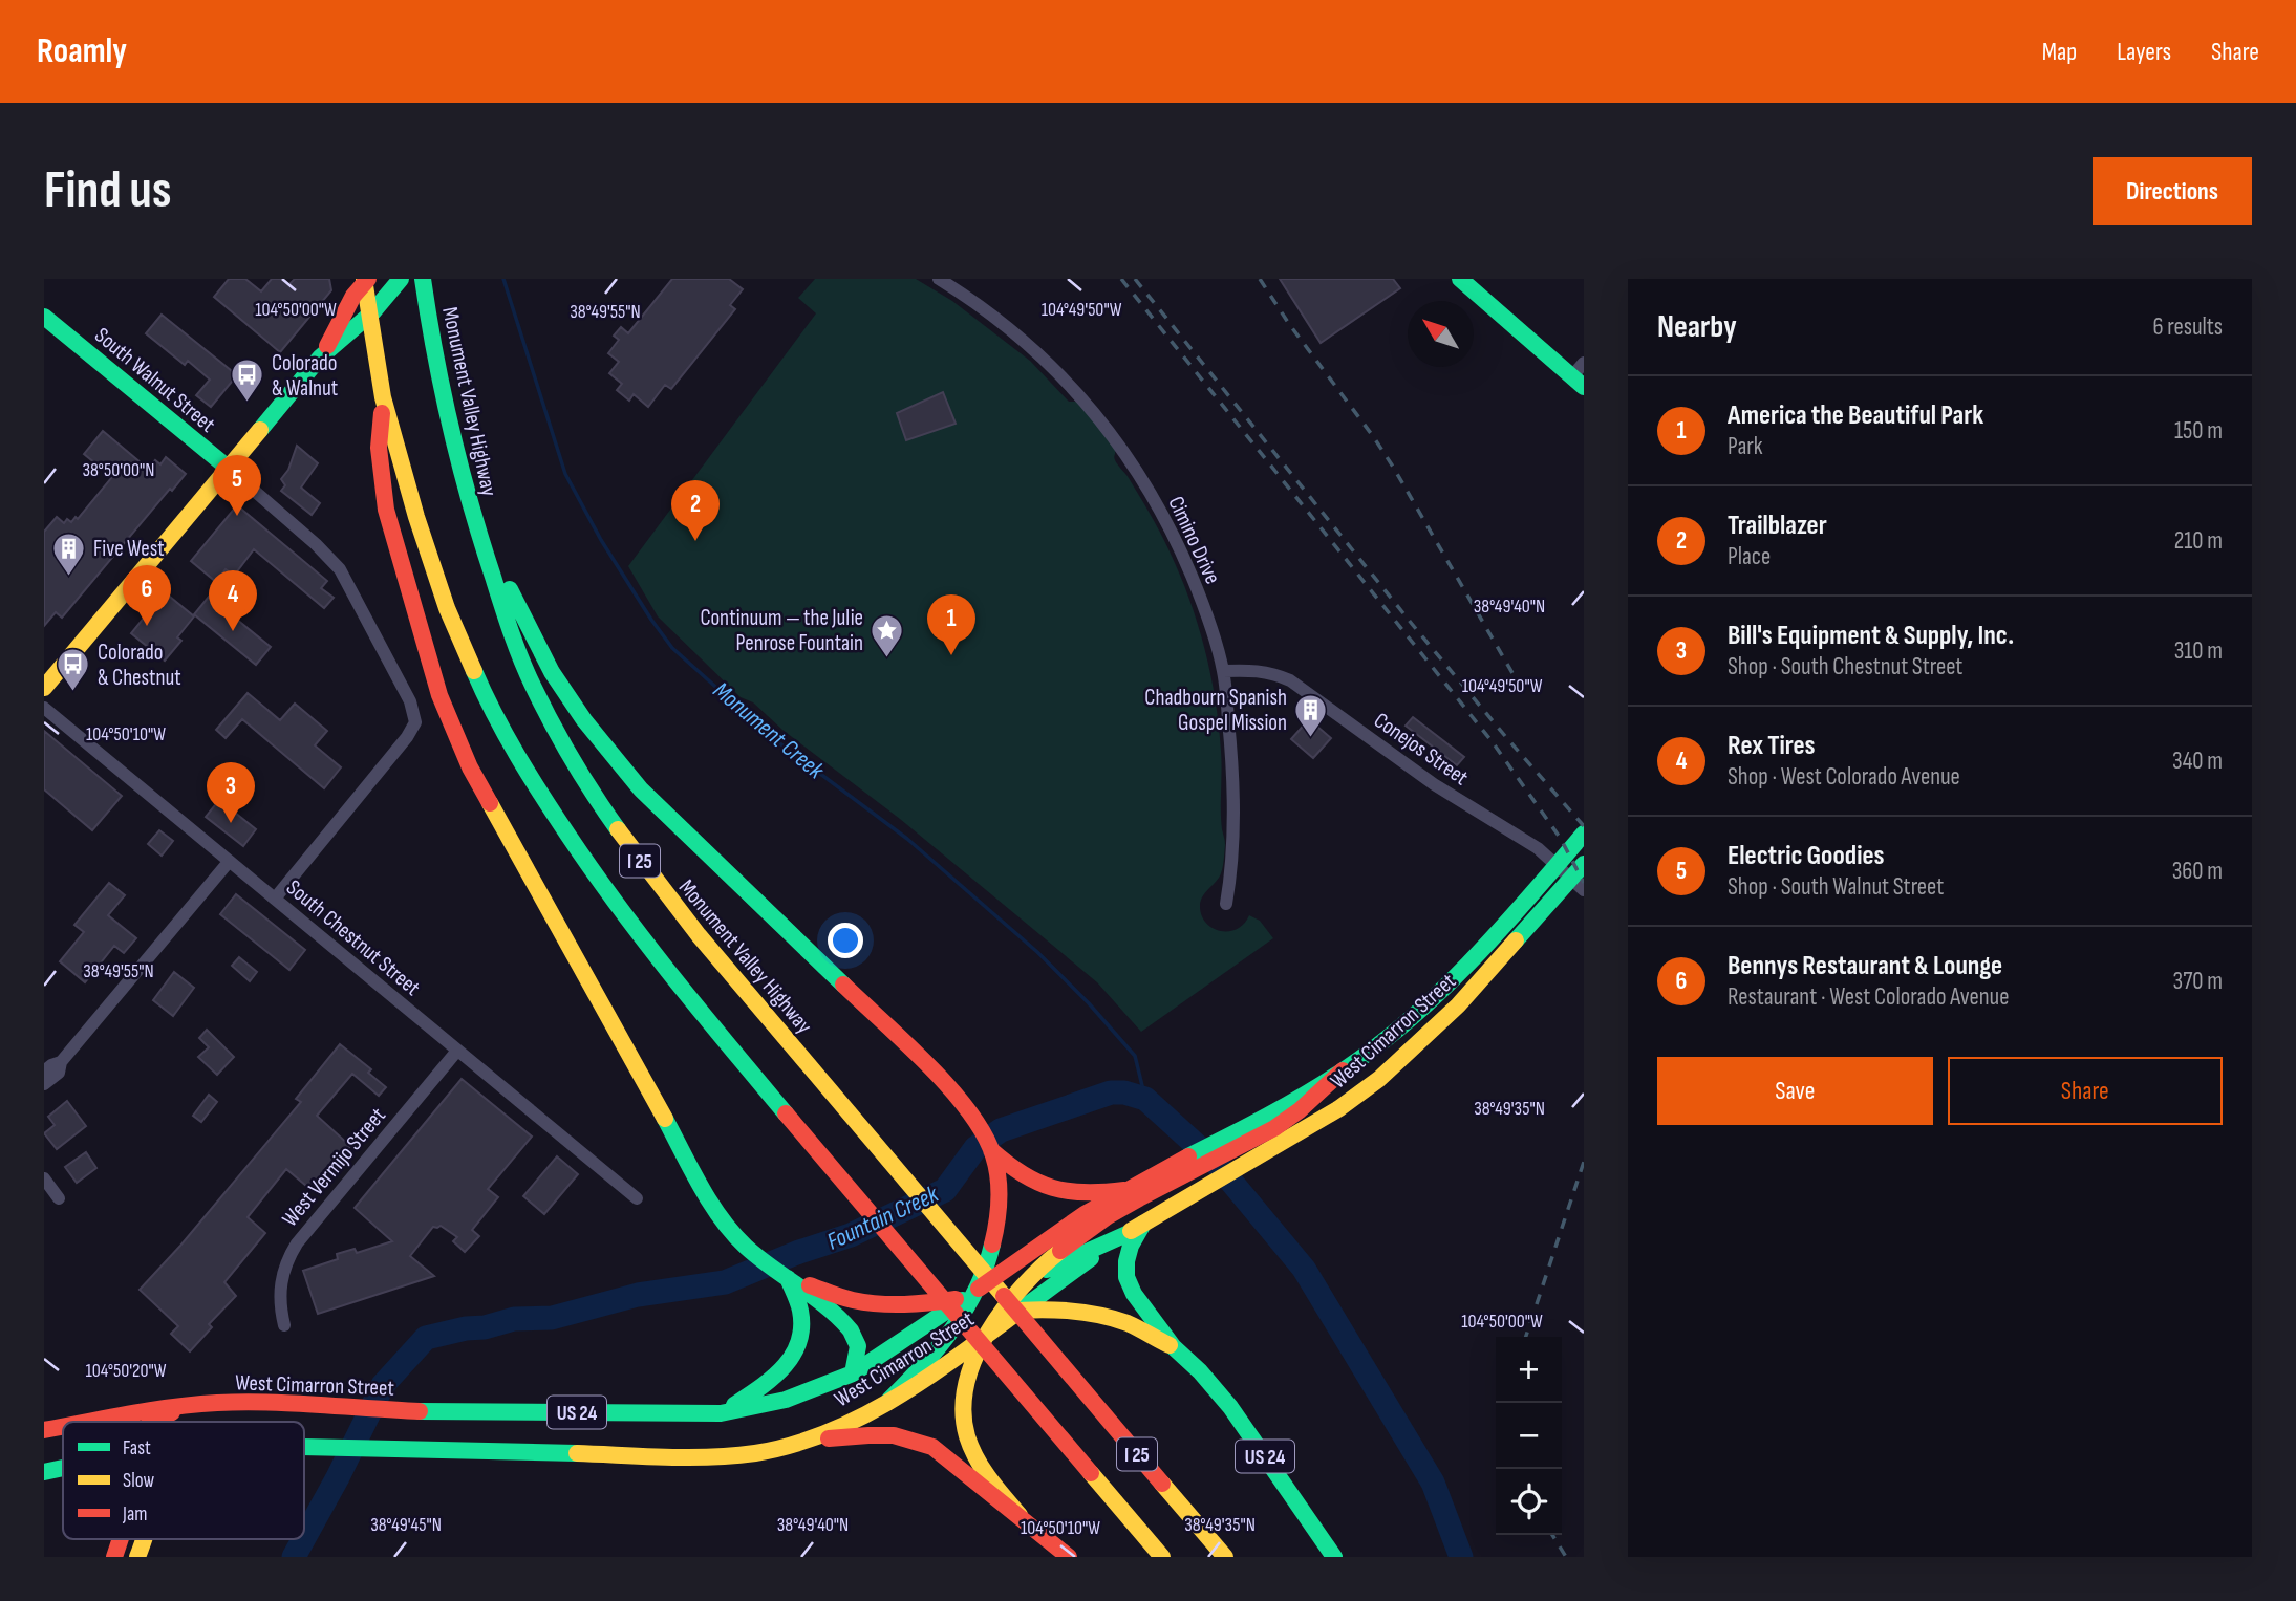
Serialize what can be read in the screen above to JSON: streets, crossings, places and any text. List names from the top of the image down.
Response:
{
  "streets": {
    "main road": [
      "South Walnut Street",
      "Monument Valley Highway",
      "I 25",
      "West Cimarron Street",
      "US 24"
    ],
    "street": [
      "Cimino Drive",
      "Conejos Street",
      "South Chestnut Street",
      "West Vermijo Street"
    ]
  },
  "crossings": [
    ["South Walnut Street", "South Chestnut Street"],
    ["Cimino Drive", "Conejos Street"],
    ["South Chestnut Street", "West Vermijo Street"],
    ["West Cimarron Street", "US 24"]
  ],
  "water": ["Monument Creek", "Fountain Creek"],
  "places": {
    "bus stop": ["Colorado & Walnut", "Colorado & Chestnut"],
    "building": ["Five West", "Chadbourn Spanish Gospel Mission"],
    "place": ["Continuum — the Julie Penrose Fountain"]
  },
  "legend": ["Fast", "Slow", "Jam"],
  "north": "top left",
  "page": {
    "header": "Roamly",
    "nav": ["Map", "Layers", "Share"],
    "buttons": [
      "Directions",
      ["Save", "Share"]
    ],
    "title": "Find us",
    "heading": ["Nearby", "6 results"],
    "list": [
      {
        "mark": "1",
        "name": "America the Beautiful Park",
        "note": "Park",
        "value": "150 m"
      },
      {
        "mark": "2",
        "name": "Trailblazer",
        "note": "Place",
        "value": "210 m"
      },
      {
        "mark": "3",
        "name": "Bill's Equipment & Supply, Inc.",
        "note": "Shop · South Chestnut Street",
        "value": "310 m"
      },
      {
        "mark": "4",
        "name": "Rex Tires",
        "note": "Shop · West Colorado Avenue",
        "value": "340 m"
      },
      {
        "mark": "5",
        "name": "Electric Goodies",
        "note": "Shop · South Walnut Street",
        "value": "360 m"
      },
      {
        "mark": "6",
        "name": "Bennys Restaurant & Lounge",
        "note": "Restaurant · West Colorado Avenue",
        "value": "370 m"
      }
    ],
    "pins": [
      "5",
      "2",
      "6",
      "4",
      "1",
      "3"
    ],
    "map_buttons": ["+", "−"]
  },
  "coordinates": [
    "104°49'50\"W",
    "104°50'00\"W",
    "38°49'55\"N",
    "38°50'00\"N",
    "38°49'40\"N",
    "104°50'10\"W",
    "38°49'35\"N",
    "104°50'20\"W",
    "38°49'45\"N"
  ]
}
